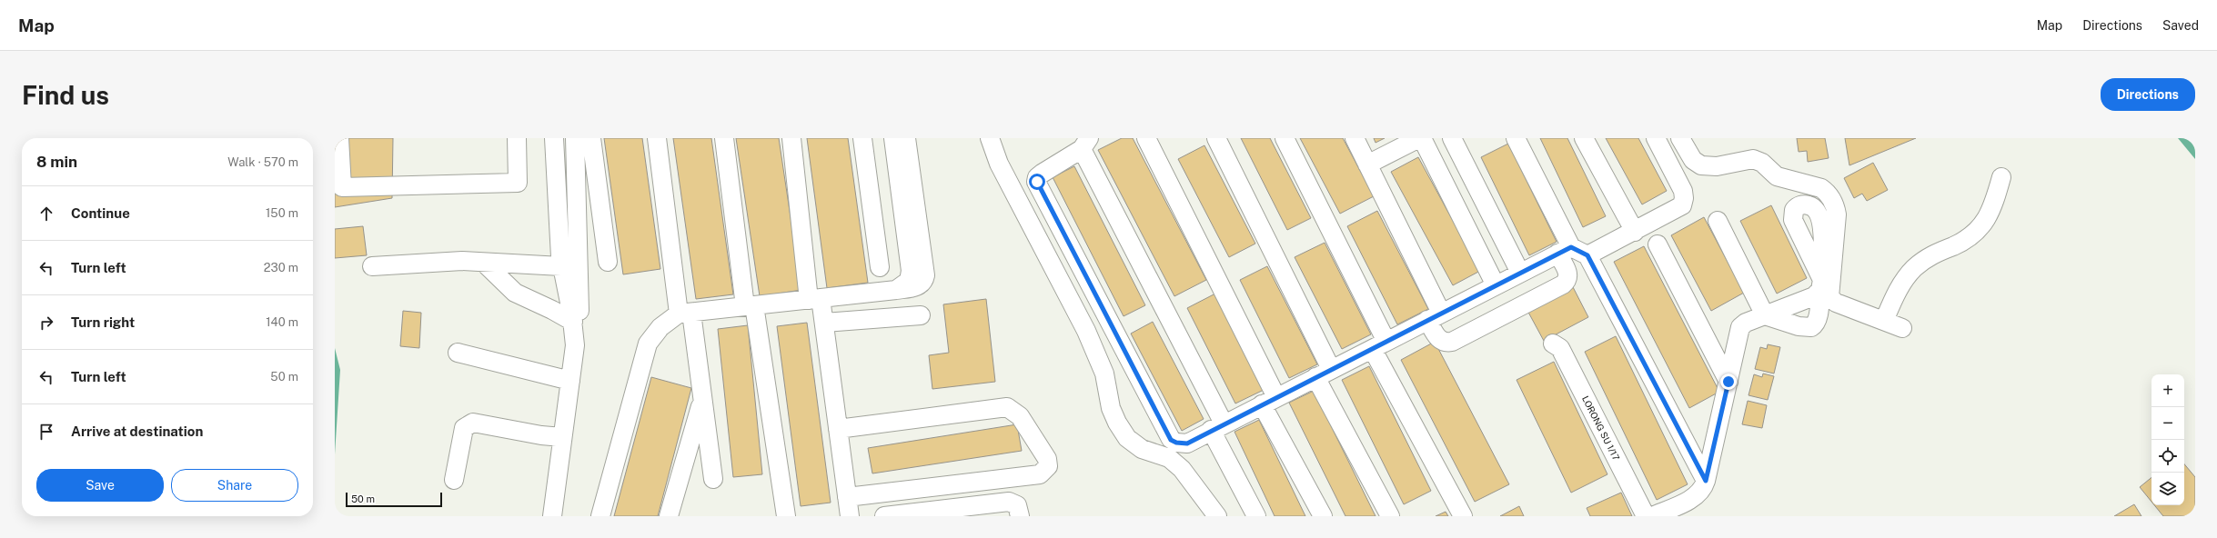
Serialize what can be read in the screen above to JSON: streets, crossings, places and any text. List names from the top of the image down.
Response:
{
  "streets": {
    "street": ["LORONG SU 1/17"]
  },
  "scale_bar": "50 m",
  "page": {
    "header": "Map",
    "nav": ["Map", "Directions", "Saved"],
    "buttons": [
      "Directions",
      ["Save", "Share"]
    ],
    "title": "Find us",
    "heading": ["8 min", "Walk · 570 m"],
    "list": [
      ["Continue", "150 m"],
      ["Turn left", "230 m"],
      ["Turn right", "140 m"],
      ["Turn left", "50 m"],
      "Arrive at destination"
    ],
    "map_buttons": ["+", "−"],
    "scale": "50 m"
  }
}
